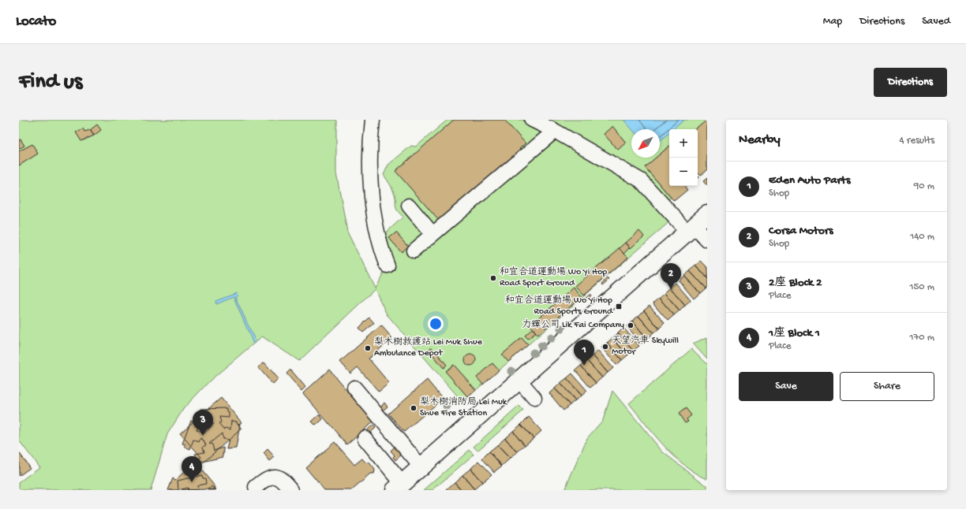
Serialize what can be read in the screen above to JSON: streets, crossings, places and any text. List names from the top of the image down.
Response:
{
  "places": {
    "other": [
      "和宜合道運動場 Wo Yi Hop Road Sport Ground",
      "力輝公司 Lik Fai Company",
      "天望汽車 Skywill Motor",
      "梨木樹救護站 Lei Muk Shue Ambulance Depot",
      "梨木樹消防局 Lei Muk Shue Fire Station"
    ],
    "transit": ["和宜合道運動場 Wo Yi Hop Road Sports Ground"]
  },
  "north": "bottom left",
  "page": {
    "header": "Locato",
    "nav": ["Map", "Directions", "Saved"],
    "buttons": [
      "Directions",
      ["Save", "Share"]
    ],
    "title": "Find us",
    "heading": ["Nearby", "4 results"],
    "map_buttons": ["+", "−"],
    "list": [
      {
        "mark": "1",
        "name": "Eden Auto Parts",
        "note": "Shop",
        "value": "90 m"
      },
      {
        "mark": "2",
        "name": "Corsa Motors",
        "note": "Shop",
        "value": "140 m"
      },
      {
        "mark": "3",
        "name": "2座 Block 2",
        "note": "Place",
        "value": "150 m"
      },
      {
        "mark": "4",
        "name": "1座 Block 1",
        "note": "Place",
        "value": "170 m"
      }
    ],
    "pins": [
      "2",
      "1",
      "3",
      "4"
    ]
  }
}
